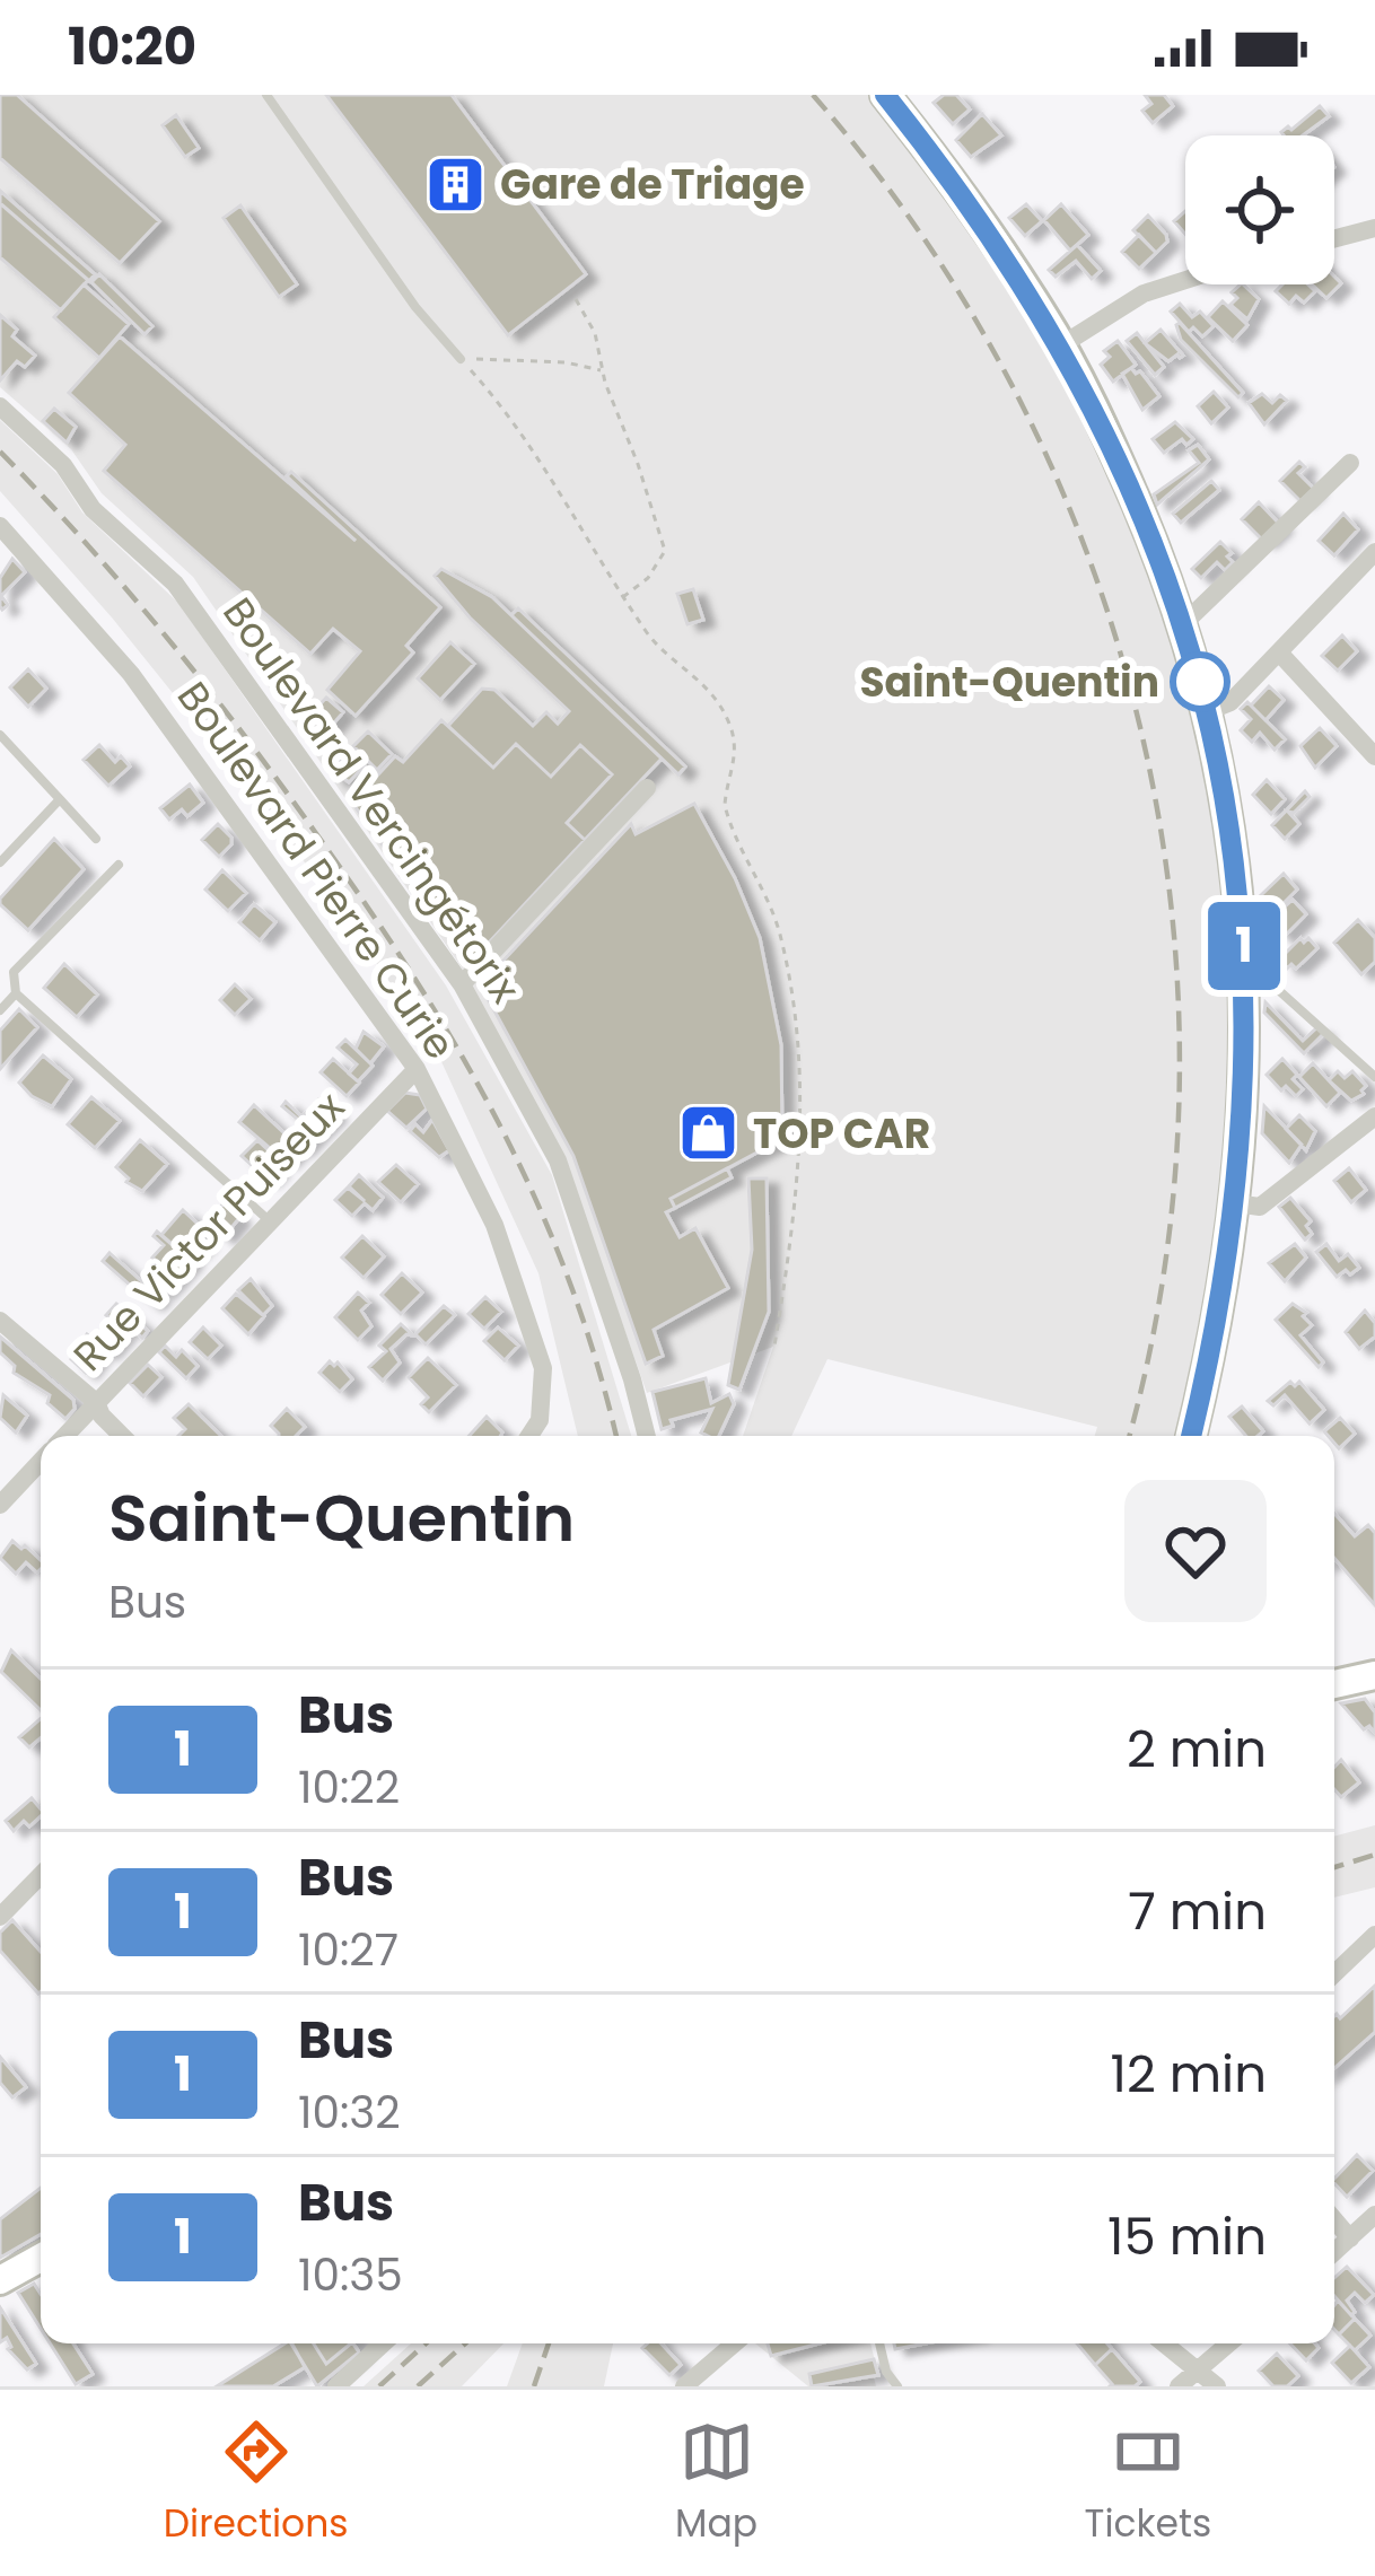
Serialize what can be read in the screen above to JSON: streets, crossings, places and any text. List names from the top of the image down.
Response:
{
  "streets": {
    "street": ["Boulevard Vercingétorix", "Boulevard Pierre Curie", "Rue Victor Puiseux"]
  },
  "crossings": [
    ["Boulevard Pierre Curie", "Rue Victor Puiseux"]
  ],
  "places": {
    "building": ["Gare de Triage"],
    "other": ["Saint-Quentin"],
    "shop": ["TOP CAR"]
  },
  "lines": ["bus line 1"],
  "page": {
    "status": "10:20",
    "on_map": "1",
    "heading": ["Saint-Quentin", "Bus"],
    "list": [
      {
        "mark": "1",
        "name": "Bus",
        "note": "10:22",
        "value": "2 min"
      },
      {
        "mark": "1",
        "name": "Bus",
        "note": "10:27",
        "value": "7 min"
      },
      {
        "mark": "1",
        "name": "Bus",
        "note": "10:32",
        "value": "12 min"
      },
      {
        "mark": "1",
        "name": "Bus",
        "note": "10:35",
        "value": "15 min"
      }
    ],
    "tabs": ["Directions", "Map", "Tickets"]
  }
}
